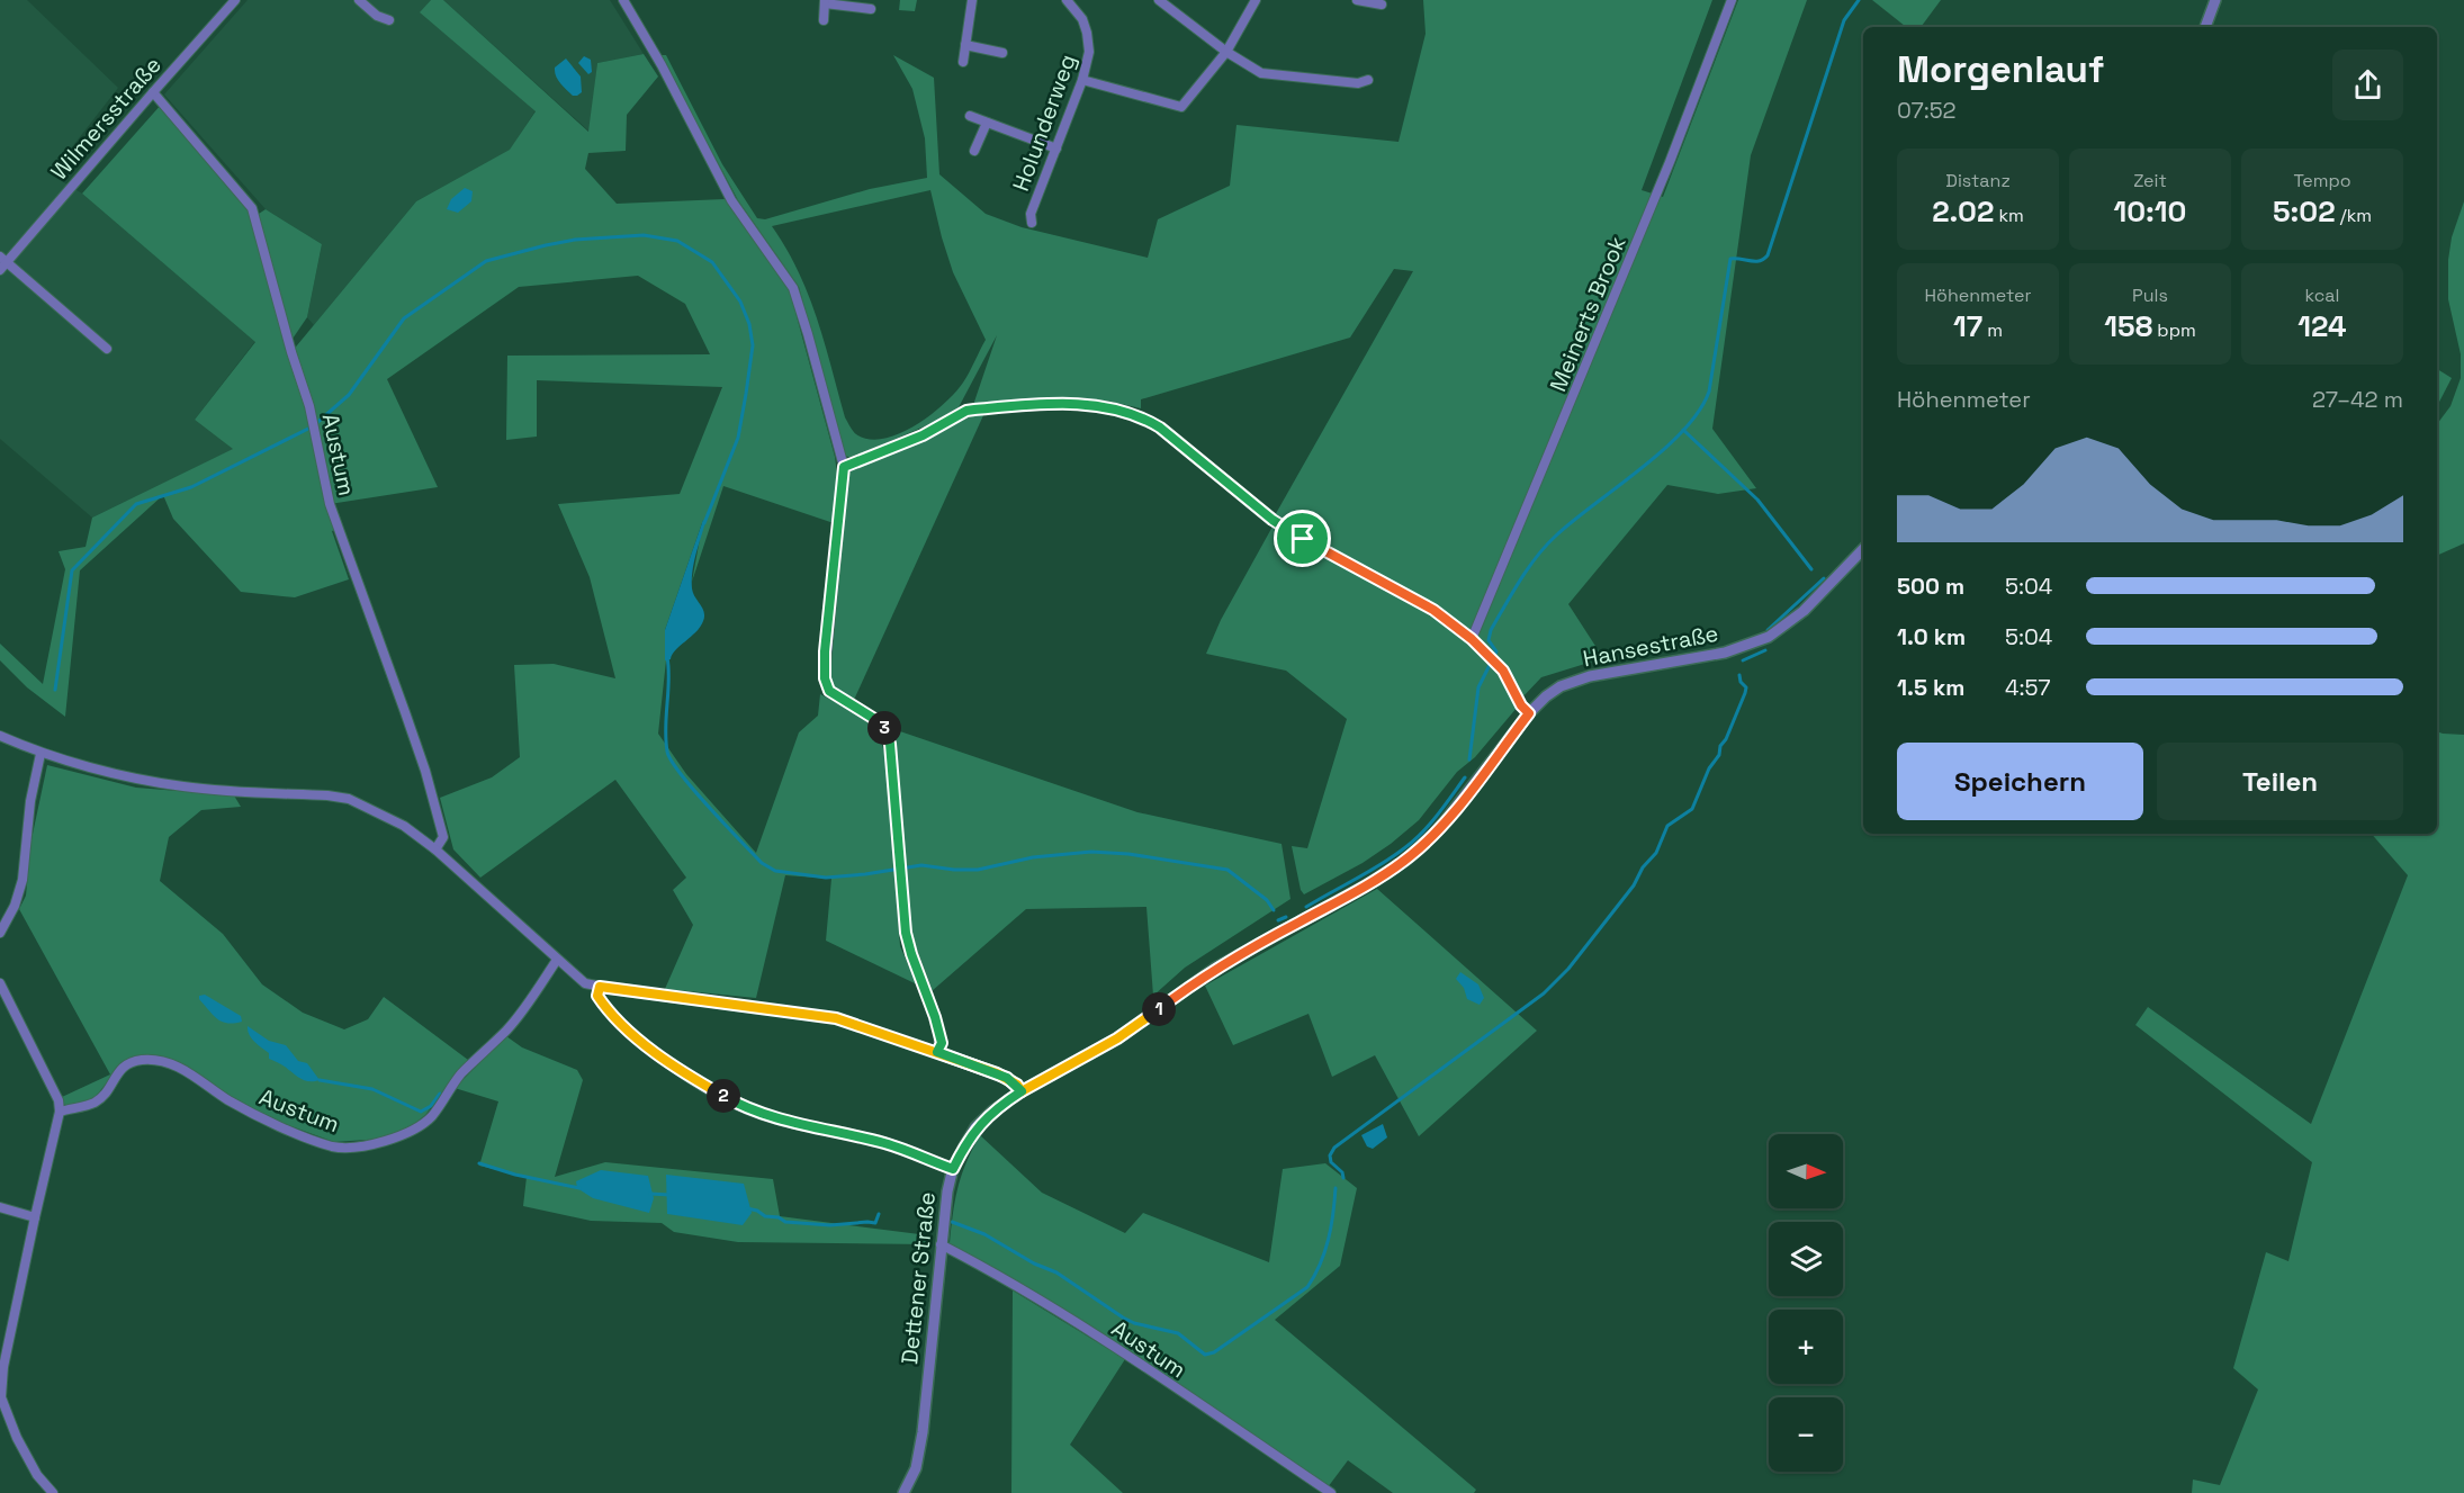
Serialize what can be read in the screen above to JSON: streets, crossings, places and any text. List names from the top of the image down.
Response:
{
  "streets": {
    "street": [
      "Wilmersstraße",
      "Holunderweg",
      "Meinerts Brook",
      "Austum",
      "Hansestraße",
      "Dettener Straße"
    ]
  },
  "crossings": [
    ["Wilmersstraße", "Austum"],
    ["Austum", "Dettener Straße"],
    ["Hansestraße", "Dettener Straße"]
  ],
  "north": "right",
  "page": {
    "heading": ["Morgenlauf", "07:52"],
    "stats": [
      ["Distanz", "2.02 km"],
      ["Zeit", "10:10"],
      ["Tempo", "5:02 /km"],
      ["Höhenmeter", "17 m"],
      ["Puls", "158 bpm"],
      ["kcal", "124"]
    ],
    "chart": ["Höhenmeter", "27–42 m"],
    "list": [
      {
        "name": "500 m",
        "note": "5:04"
      },
      {
        "name": "1.0 km",
        "note": "5:04"
      },
      {
        "name": "1.5 km",
        "note": "4:57"
      }
    ],
    "pins": ["3", "1", "2"],
    "buttons": ["Speichern", "Teilen"],
    "map_buttons": ["+", "−"]
  }
}
